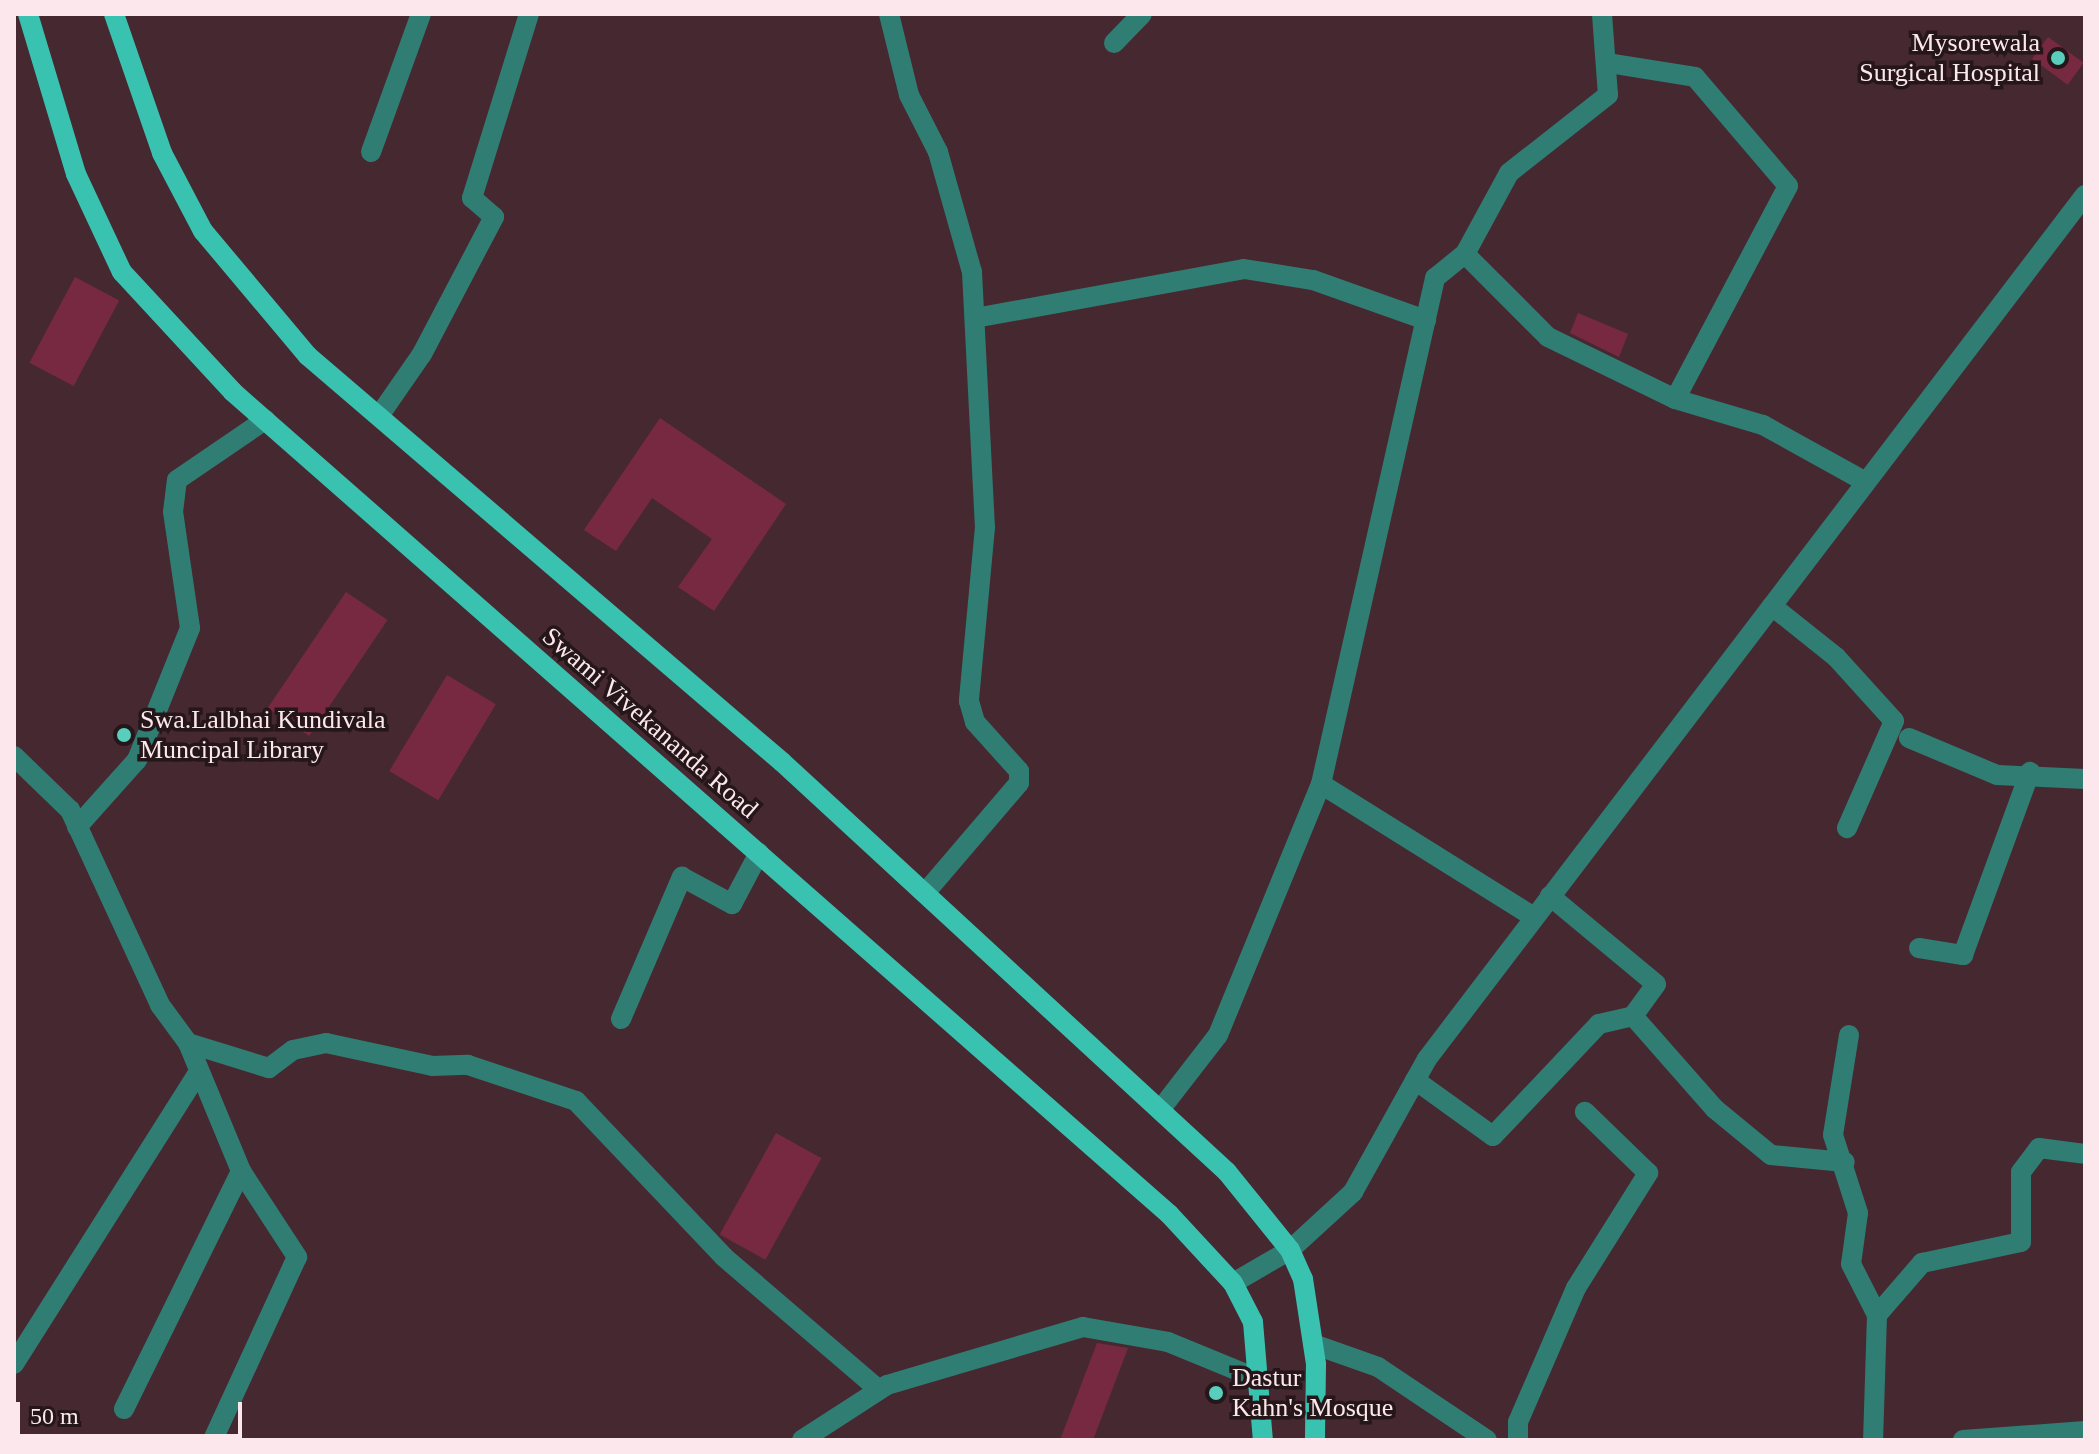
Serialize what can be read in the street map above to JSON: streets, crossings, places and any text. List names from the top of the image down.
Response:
{
  "streets": {
    "main road": ["Swami Vivekananda Road"]
  },
  "places": ["Mysorewala Surgical Hospital", "Swa.Lalbhai Kundivala Muncipal Library", "Dastur Kahn's Mosque"],
  "scale_bar": "50 m"
}
